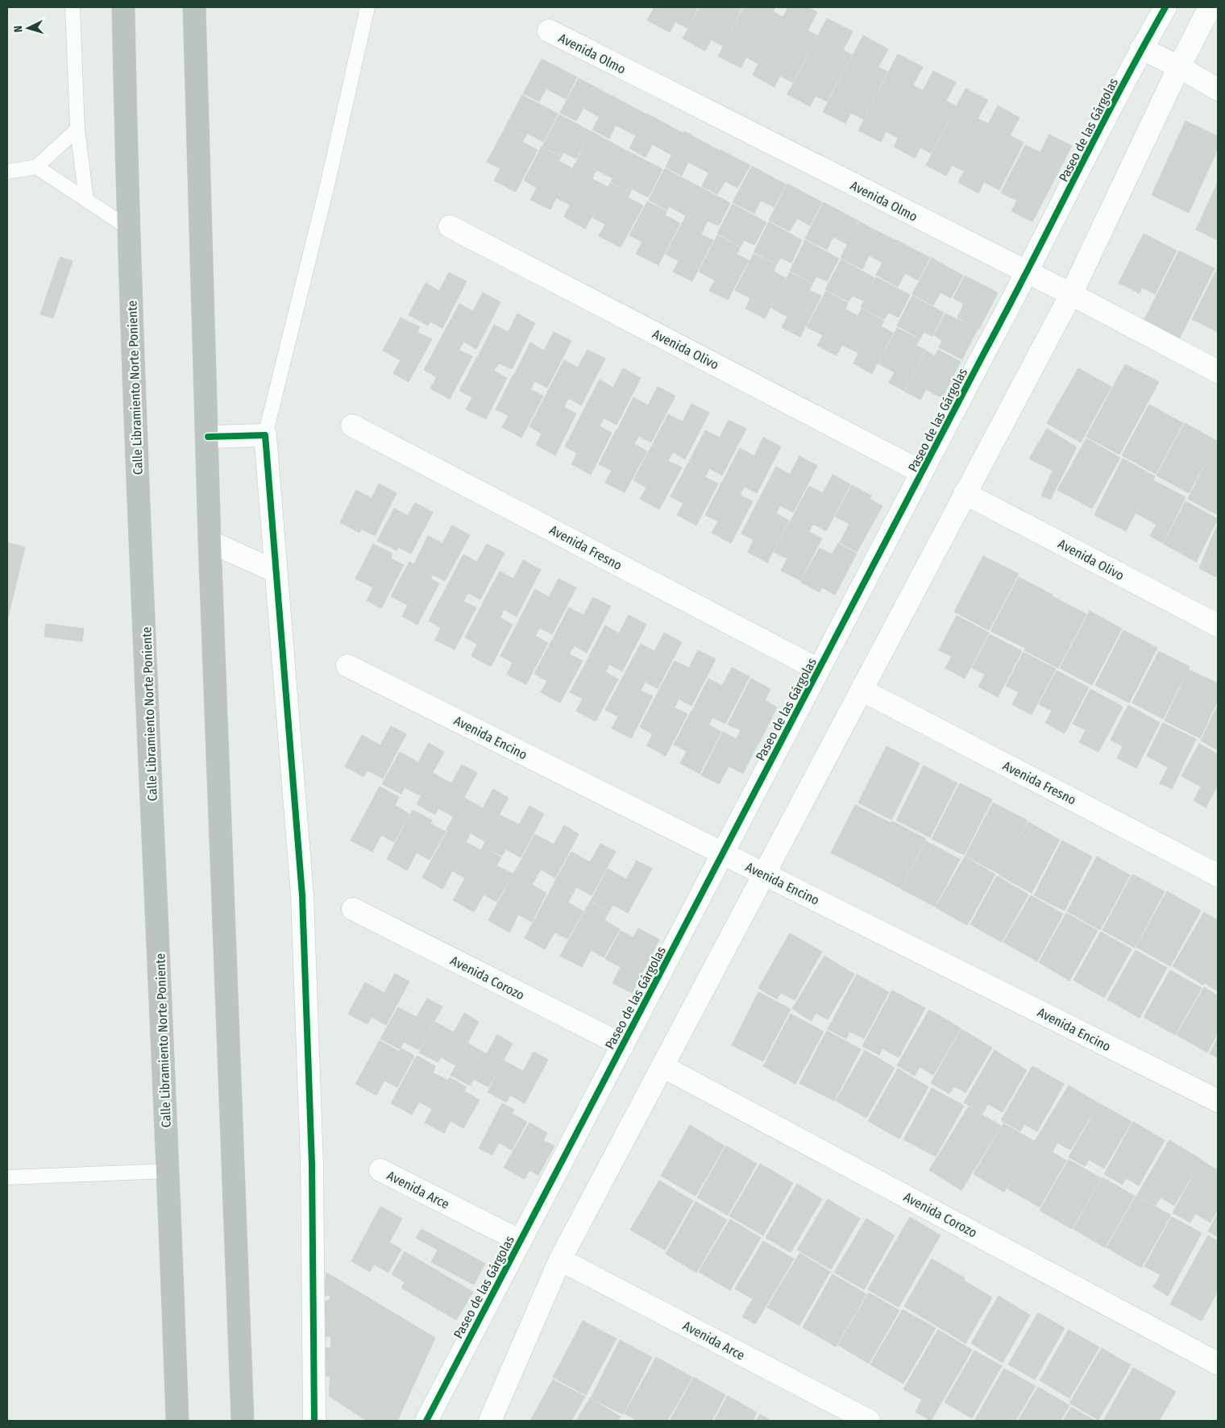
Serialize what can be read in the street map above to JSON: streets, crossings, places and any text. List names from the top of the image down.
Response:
{
  "streets": {
    "highway": ["Calle Libramiento Norte Poniente"],
    "street": [
      "Avenida Olmo",
      "Paseo de las Gárgolas",
      "Avenida Olivo",
      "Avenida Fresno",
      "Avenida Encino",
      "Avenida Corozo",
      "Avenida Arce"
    ]
  },
  "crossings": [
    ["Avenida Olmo", "Paseo de las Gárgolas"],
    ["Paseo de las Gárgolas", "Avenida Olivo"],
    ["Paseo de las Gárgolas", "Avenida Fresno"],
    ["Paseo de las Gárgolas", "Avenida Encino"],
    ["Paseo de las Gárgolas", "Avenida Corozo"],
    ["Paseo de las Gárgolas", "Avenida Arce"]
  ],
  "north": "left"
}
